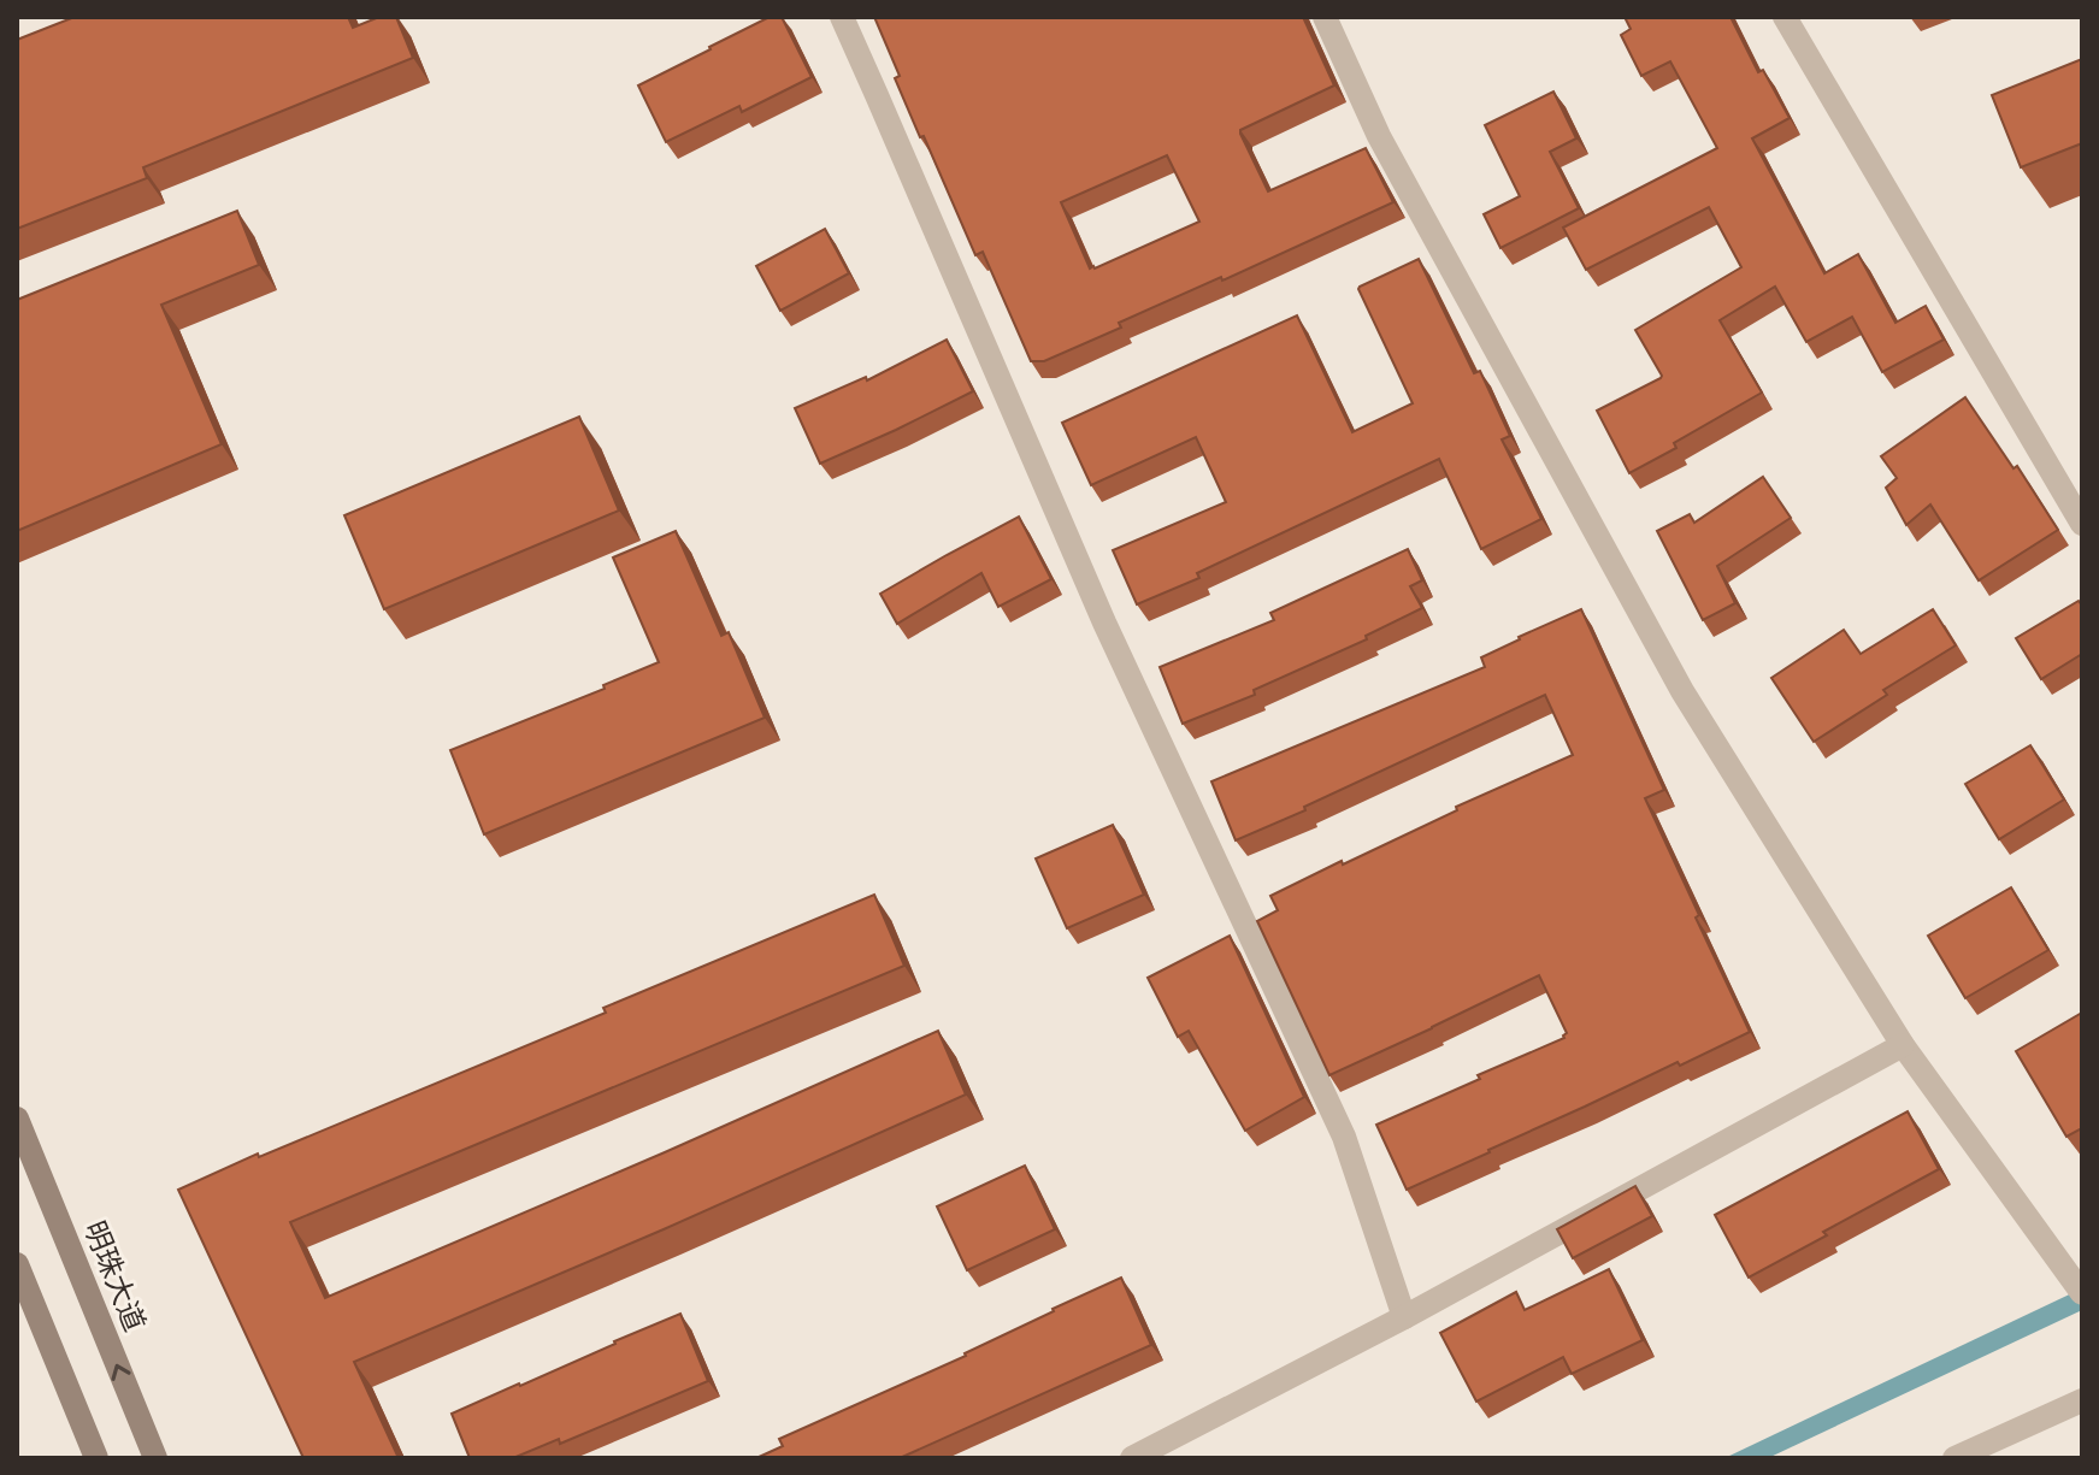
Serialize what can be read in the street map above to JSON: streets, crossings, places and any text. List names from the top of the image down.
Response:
{
  "streets": {
    "main road": ["明珠大道"]
  }
}
